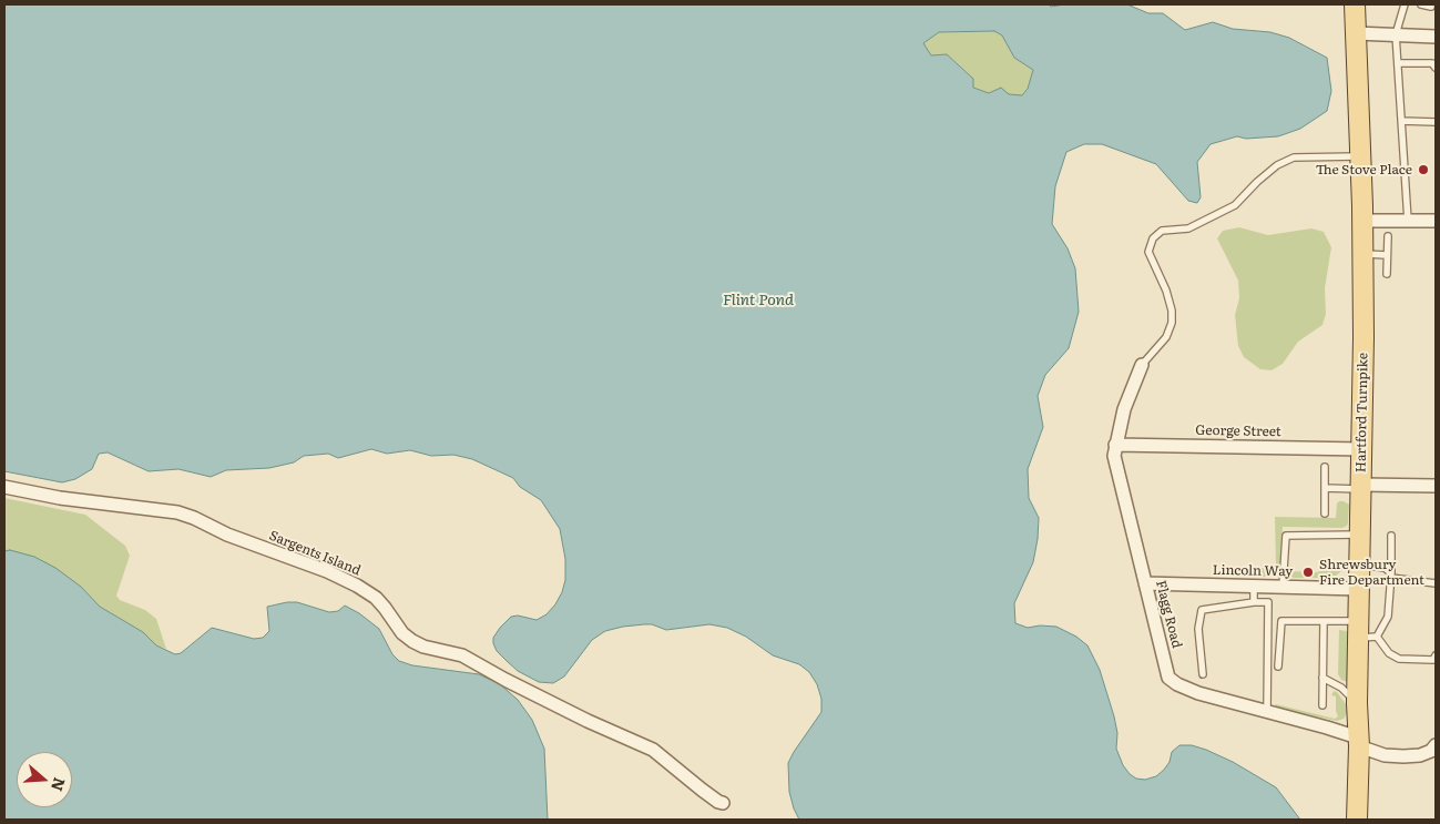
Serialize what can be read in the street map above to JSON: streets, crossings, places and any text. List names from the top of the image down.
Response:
{
  "streets": {
    "main road": ["Hartford Turnpike"],
    "street": [
      "George Street",
      "Sargents Island",
      "Lincoln Way",
      "Flagg Road"
    ]
  },
  "crossings": [
    ["Hartford Turnpike", "George Street"],
    ["Hartford Turnpike", "Lincoln Way"],
    ["Hartford Turnpike", "Flagg Road"],
    ["George Street", "Flagg Road"],
    ["Lincoln Way", "Flagg Road"]
  ],
  "water": ["Flint Pond"],
  "places": ["The Stove Place", "Shrewsbury Fire Department"],
  "north": "right"
}
